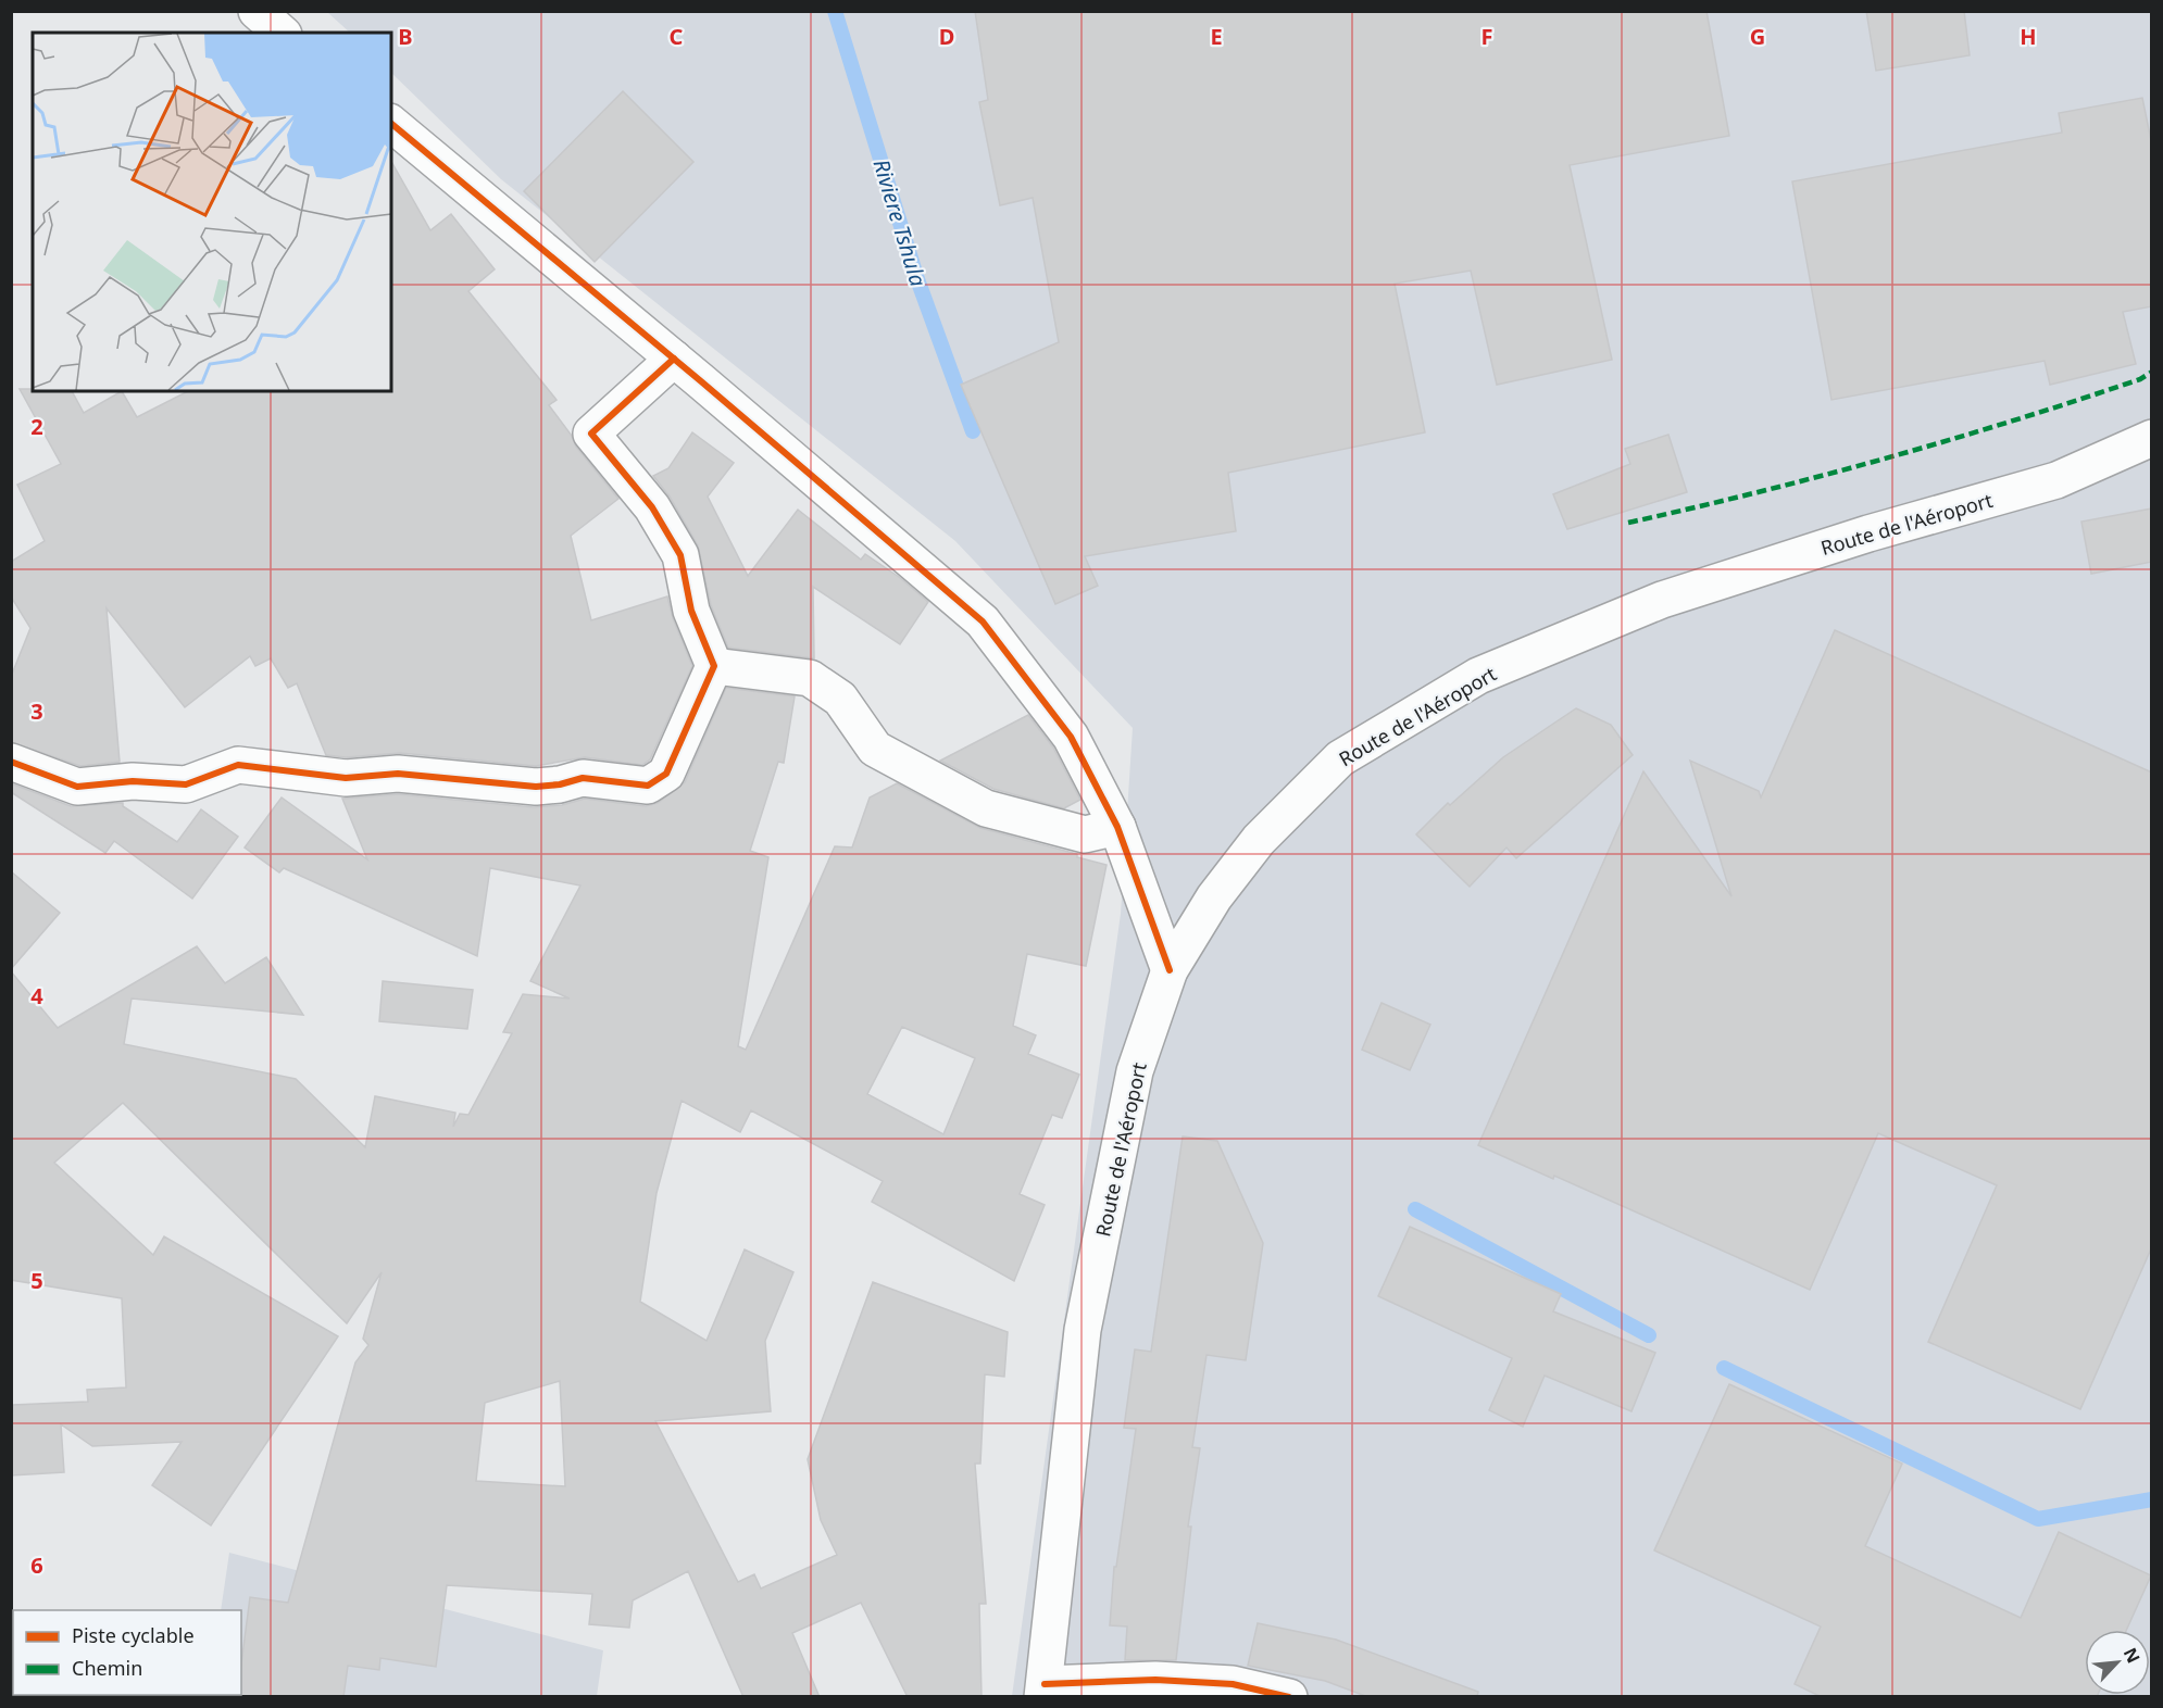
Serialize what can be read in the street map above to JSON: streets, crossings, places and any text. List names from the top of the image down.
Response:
{
  "streets": {
    "main road": ["Route de l'Aéroport"]
  },
  "water": ["Riviere Tshula"],
  "legend": ["Piste cyclable", "Chemin"],
  "north": "top right",
  "grid": {
    "columns": [
      "B",
      "C",
      "D",
      "E",
      "F",
      "G",
      "H"
    ],
    "rows": [
      "2",
      "3",
      "4",
      "5",
      "6"
    ]
  }
}
